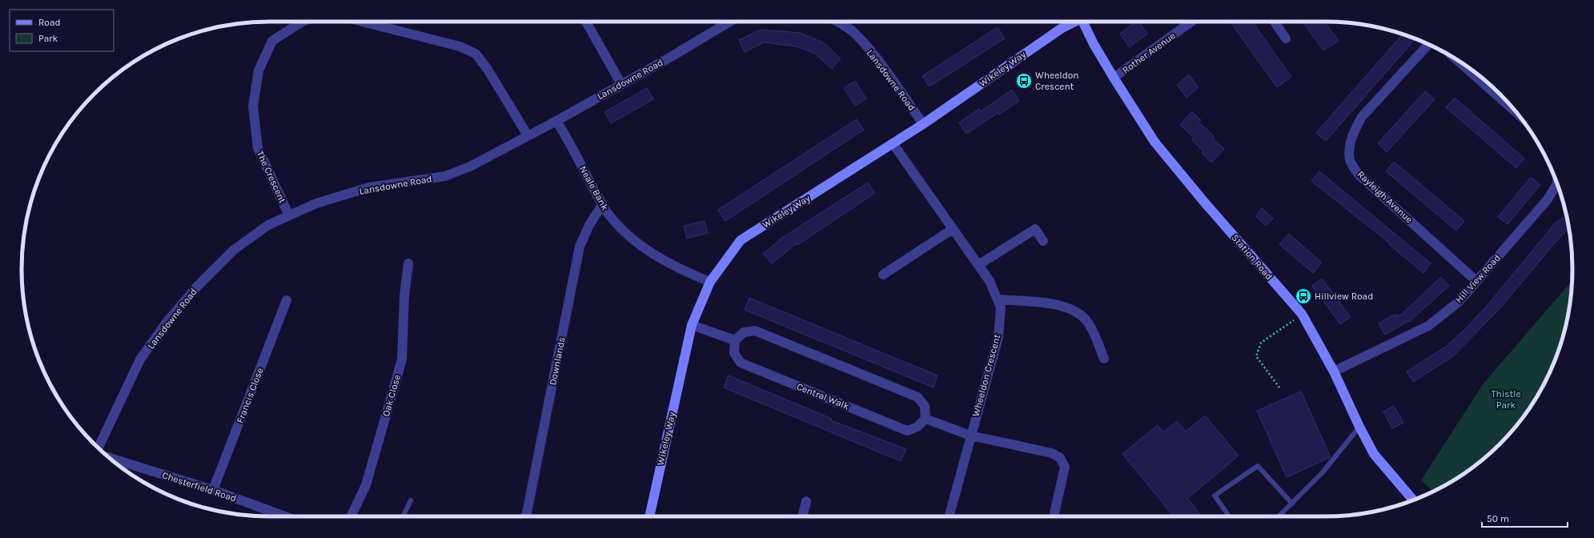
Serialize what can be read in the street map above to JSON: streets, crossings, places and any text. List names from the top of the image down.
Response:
{
  "streets": {
    "street": [
      "Rother Avenue",
      "Wikeley Way",
      "Lansdowne Road",
      "The Crescent",
      "Neale Bank",
      "Rayleigh Avenue",
      "Station Road",
      "Hill View Road",
      "Downlands",
      "Wheeldon Crescent",
      "Francis Close",
      "Oak Close",
      "Central Walk",
      "Chesterfield Road"
    ]
  },
  "crossings": [
    ["Rother Avenue", "Station Road"],
    ["Wikeley Way", "Lansdowne Road"],
    ["Wikeley Way", "Neale Bank"],
    ["Wikeley Way", "Wheeldon Crescent"],
    ["Lansdowne Road", "The Crescent"],
    ["Lansdowne Road", "Neale Bank"],
    ["Neale Bank", "Downlands"],
    ["Rayleigh Avenue", "Hill View Road"],
    ["Station Road", "Hill View Road"],
    ["Francis Close", "Chesterfield Road"]
  ],
  "parks": ["Thistle Park"],
  "places": {
    "bus stop": ["Wheeldon Crescent", "Hillview Road"]
  },
  "legend": ["Road", "Park"],
  "scale_bar": "50 m"
}
